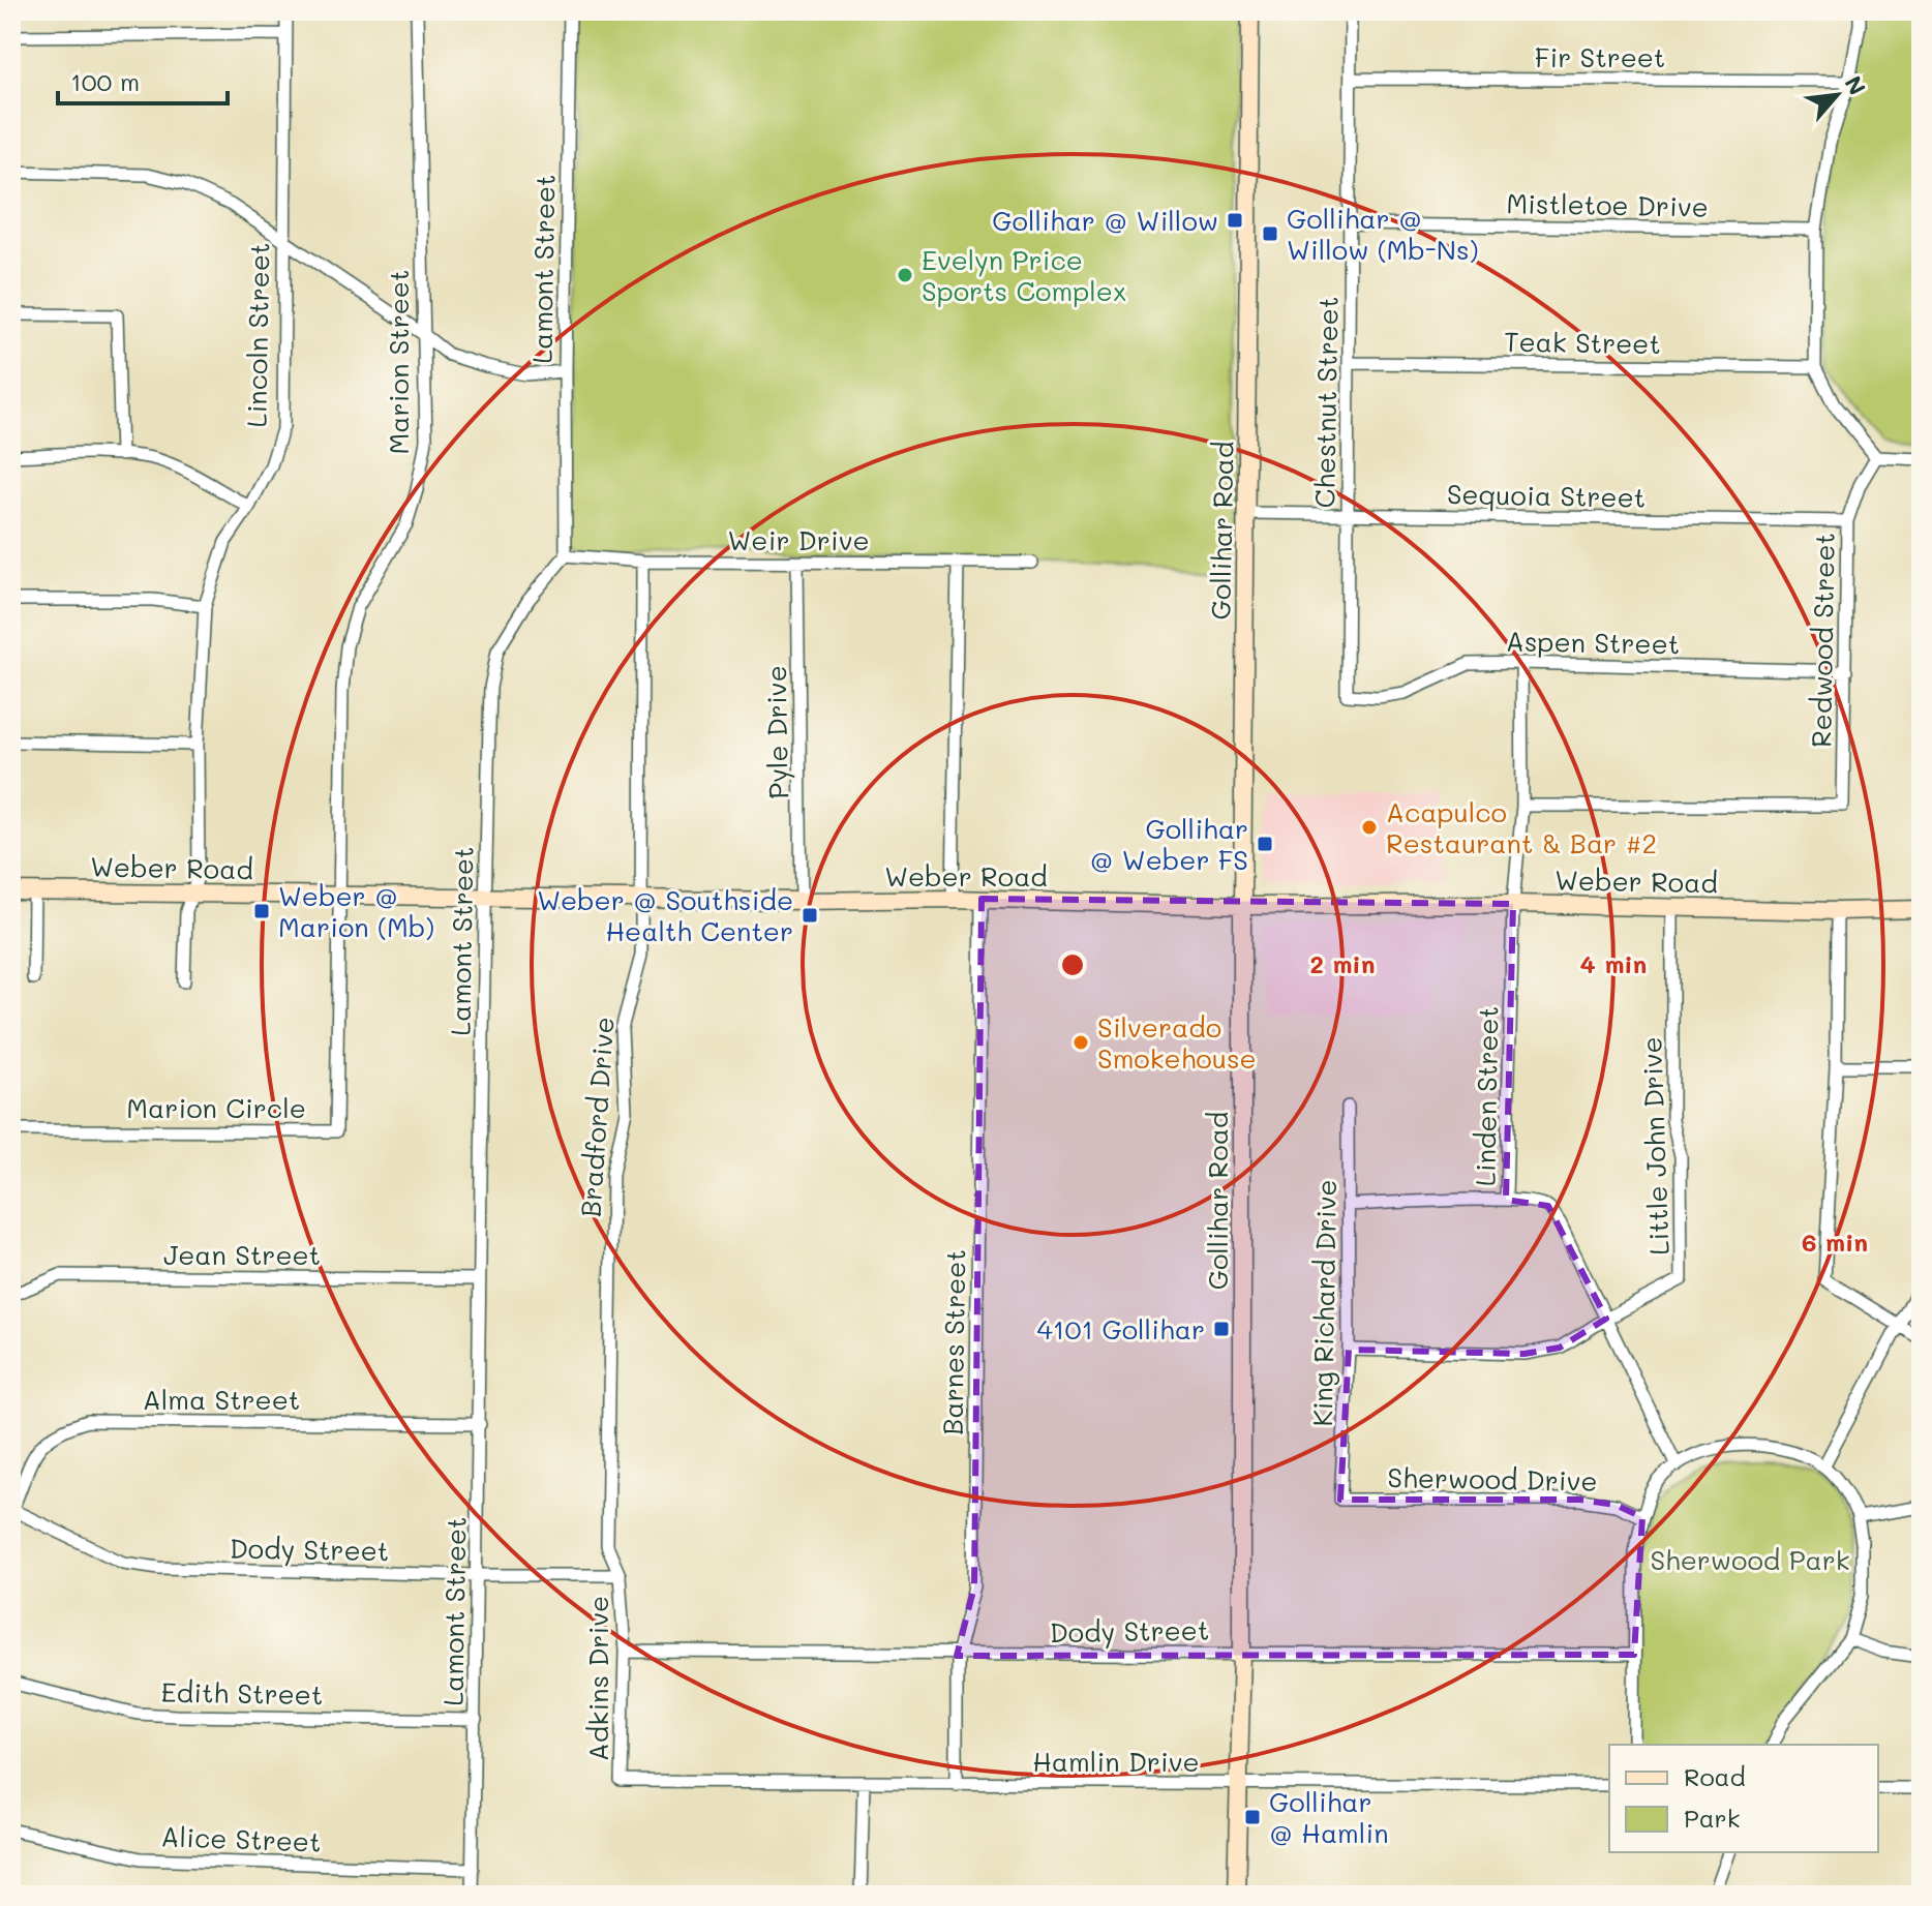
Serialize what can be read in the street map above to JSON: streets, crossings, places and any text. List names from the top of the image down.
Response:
{
  "streets": {
    "main road": ["Gollihar Road", "Weber Road"],
    "street": [
      "Fir Street",
      "Mistletoe Drive",
      "Lamont Street",
      "Lincoln Street",
      "Teak Street",
      "Marion Street",
      "Chestnut Street",
      "Sequoia Street",
      "Weir Drive",
      "Redwood Street",
      "Aspen Street",
      "Pyle Drive",
      "Linden Street",
      "Marion Circle",
      "Bradford Drive",
      "Little John Drive",
      "Jean Street",
      "King Richard Drive",
      "Barnes Street",
      "Alma Street",
      "Sherwood Drive",
      "Dody Street",
      "Adkins Drive",
      "Edith Street",
      "Hamlin Drive",
      "Alice Street"
    ]
  },
  "crossings": [
    ["Fir Street", "Chestnut Street"],
    ["Mistletoe Drive", "Chestnut Street"],
    ["Lamont Street", "Weir Drive"],
    ["Lamont Street", "Weber Road"],
    ["Lamont Street", "Jean Street"],
    ["Lamont Street", "Alma Street"],
    ["Lamont Street", "Dody Street"],
    ["Lamont Street", "Edith Street"],
    ["Lamont Street", "Alice Street"],
    ["Lincoln Street", "Weber Road"],
    ["Teak Street", "Chestnut Street"],
    ["Marion Street", "Weber Road"],
    ["Marion Street", "Marion Circle"],
    ["Chestnut Street", "Sequoia Street"],
    ["Chestnut Street", "Aspen Street"],
    ["Sequoia Street", "Gollihar Road"],
    ["Sequoia Street", "Redwood Street"],
    ["Gollihar Road", "Weber Road"],
    ["Gollihar Road", "Dody Street"],
    ["Gollihar Road", "Hamlin Drive"],
    ["Weir Drive", "Pyle Drive"],
    ["Weir Drive", "Bradford Drive"],
    ["Redwood Street", "Aspen Street"],
    ["Redwood Street", "Linden Street"],
    ["Aspen Street", "Linden Street"],
    ["Pyle Drive", "Weber Road"],
    ["Weber Road", "Linden Street"],
    ["Weber Road", "Marion Circle"],
    ["Weber Road", "Bradford Drive"],
    ["Weber Road", "Little John Drive"],
    ["Weber Road", "Barnes Street"],
    ["Linden Street", "Little John Drive"],
    ["Bradford Drive", "Dody Street"],
    ["Bradford Drive", "Adkins Drive"],
    ["Little John Drive", "King Richard Drive"],
    ["King Richard Drive", "Sherwood Drive"],
    ["Barnes Street", "Dody Street"],
    ["Barnes Street", "Hamlin Drive"],
    ["Alma Street", "Dody Street"],
    ["Dody Street", "Adkins Drive"],
    ["Adkins Drive", "Hamlin Drive"]
  ],
  "parks": ["Sherwood Park"],
  "places": {
    "transit": [
      "Gollihar @ Willow",
      "Gollihar @ Willow (Mb-Ns)",
      "Gollihar @ Weber FS",
      "Weber @ Marion (Mb)",
      "Weber @ Southside Health Center",
      "4101 Gollihar",
      "Gollihar @ Hamlin"
    ],
    "other": ["Evelyn Price Sports Complex", "Acapulco Restaurant & Bar #2", "Silverado Smokehouse"]
  },
  "legend": ["Road", "Park"],
  "scale_bar": "100 m",
  "north": "top right",
  "rings": ["2 min", "4 min", "6 min"]
}
